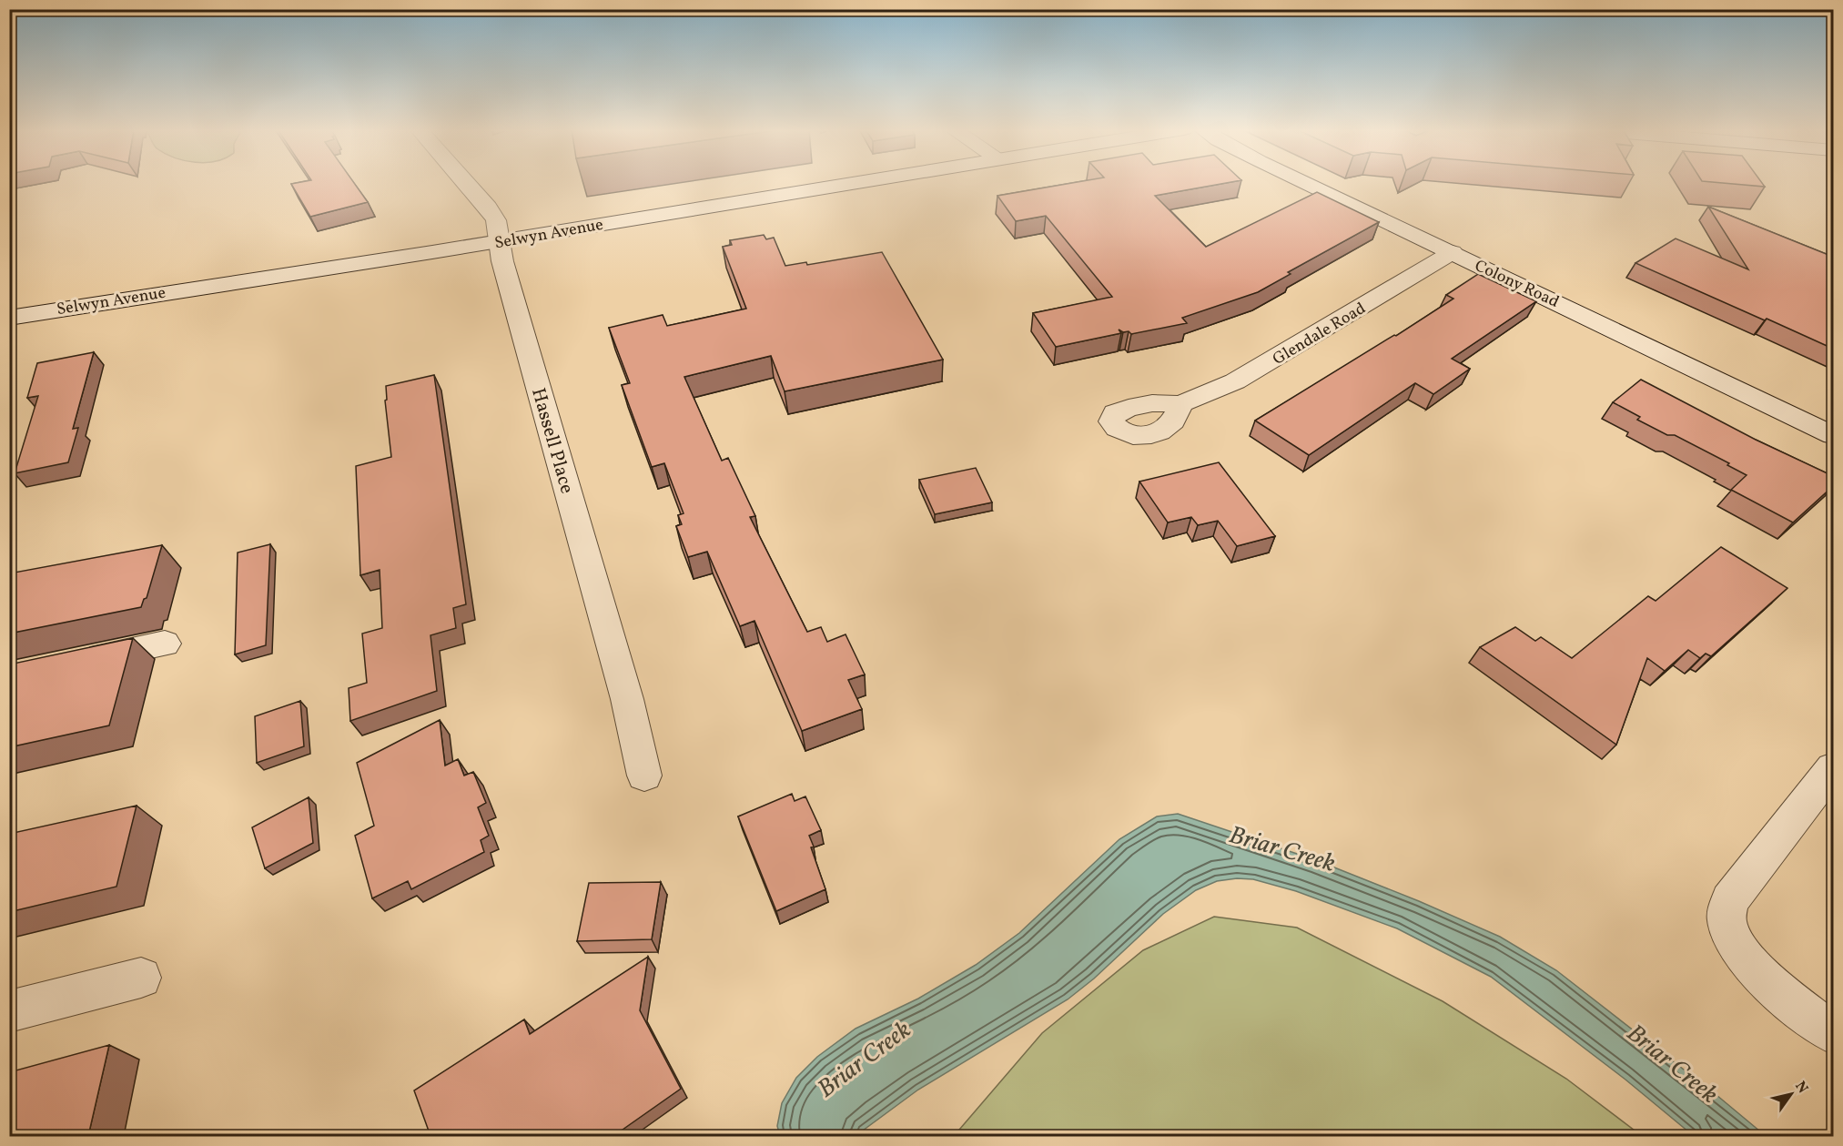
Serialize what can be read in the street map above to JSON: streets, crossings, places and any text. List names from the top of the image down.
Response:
{
  "streets": {
    "street": [
      "Selwyn Avenue",
      "Colony Road",
      "Glendale Road",
      "Hassell Place"
    ]
  },
  "crossings": [
    ["Selwyn Avenue", "Hassell Place"],
    ["Colony Road", "Glendale Road"]
  ],
  "water": ["Briar Creek"],
  "north": "top right"
}
